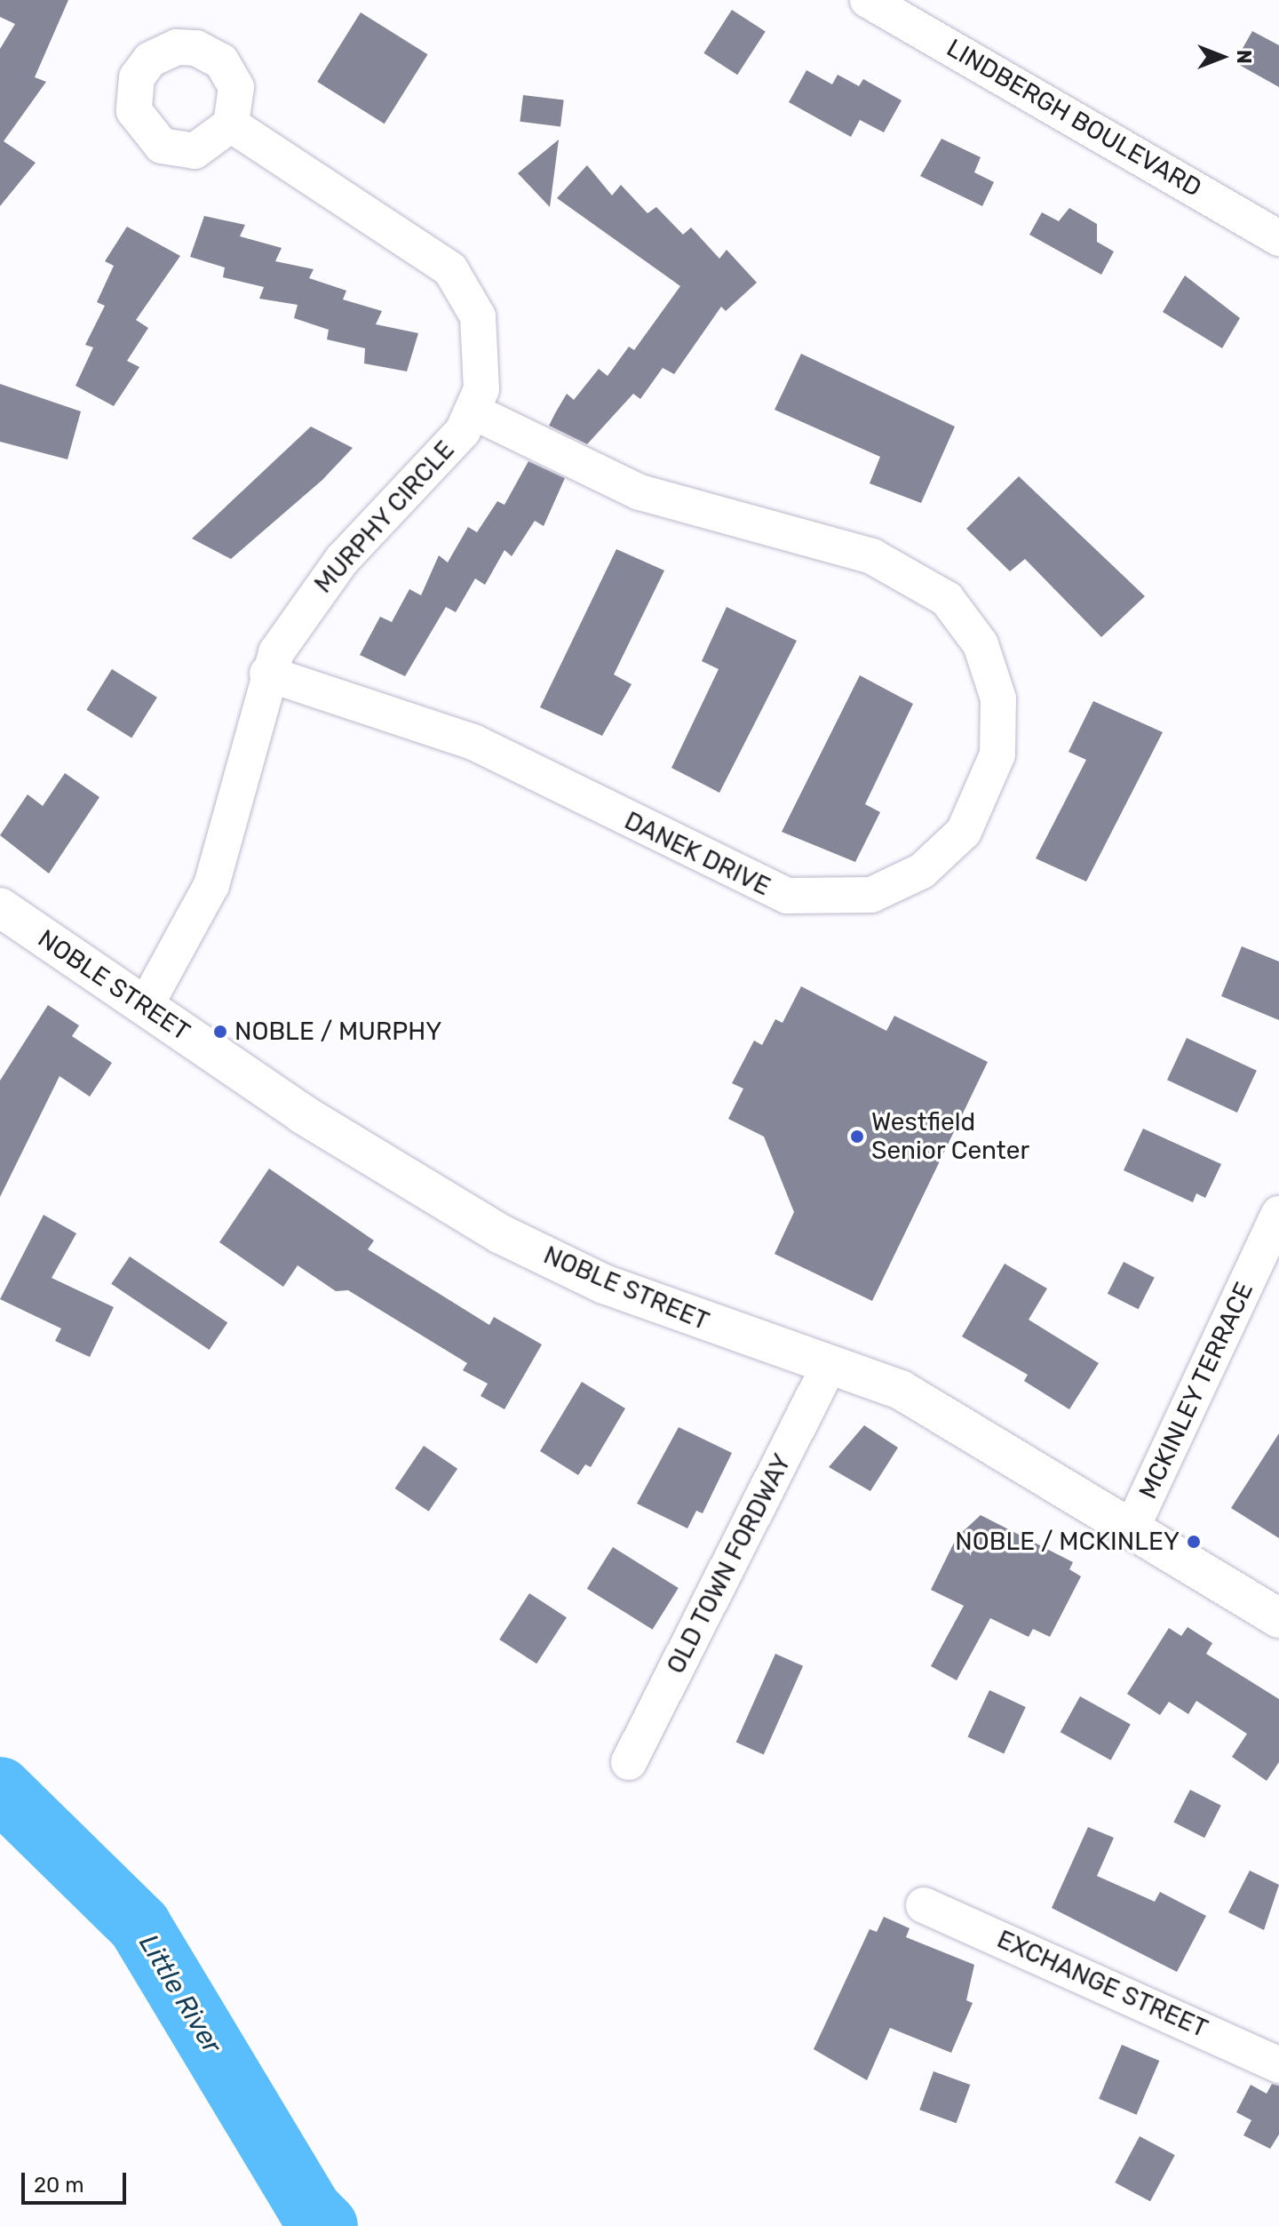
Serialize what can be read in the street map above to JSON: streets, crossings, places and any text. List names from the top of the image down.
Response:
{
  "streets": {
    "main road": ["NOBLE STREET"],
    "street": [
      "LINDBERGH BOULEVARD",
      "MURPHY CIRCLE",
      "DANEK DRIVE",
      "MCKINLEY TERRACE",
      "OLD TOWN FORDWAY",
      "EXCHANGE STREET"
    ]
  },
  "crossings": [
    ["MURPHY CIRCLE", "DANEK DRIVE"],
    ["MURPHY CIRCLE", "NOBLE STREET"],
    ["NOBLE STREET", "MCKINLEY TERRACE"],
    ["NOBLE STREET", "OLD TOWN FORDWAY"]
  ],
  "water": ["Little River"],
  "places": ["NOBLE / MURPHY", "Westfield Senior Center", "NOBLE / MCKINLEY"],
  "scale_bar": "20 m",
  "north": "right"
}
